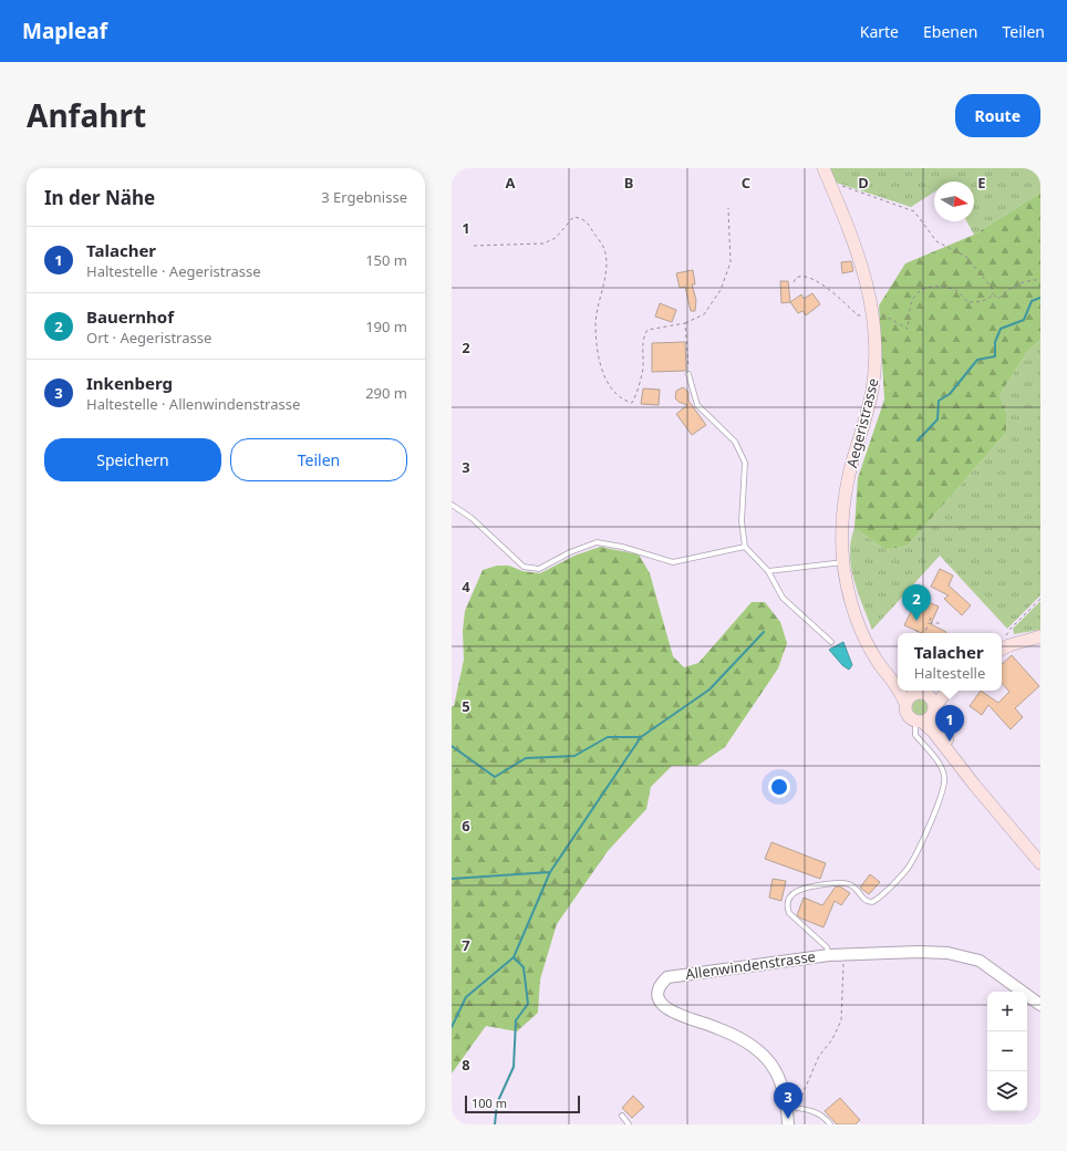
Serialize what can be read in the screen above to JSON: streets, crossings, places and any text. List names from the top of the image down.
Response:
{
  "streets": {
    "main road": ["Aegeristrasse"],
    "street": ["Allenwindenstrasse"]
  },
  "scale_bar": "100 m",
  "north": "right",
  "page": {
    "header": "Mapleaf",
    "nav": ["Karte", "Ebenen", "Teilen"],
    "title": "Anfahrt",
    "buttons": [
      "Route",
      ["Speichern", "Teilen"]
    ],
    "heading": ["In der Nähe", "3 Ergebnisse"],
    "list": [
      {
        "mark": "1",
        "name": "Talacher",
        "note": "Haltestelle · Aegeristrasse",
        "value": "150 m"
      },
      {
        "mark": "2",
        "name": "Bauernhof",
        "note": "Ort · Aegeristrasse",
        "value": "190 m"
      },
      {
        "mark": "3",
        "name": "Inkenberg",
        "note": "Haltestelle · Allenwindenstrasse",
        "value": "290 m"
      }
    ],
    "pins": ["2", "1", "3"],
    "popup": ["Talacher", "Haltestelle"],
    "map_buttons": ["+", "−"],
    "scale": "100 m"
  },
  "grid": {
    "columns": [
      "A",
      "B",
      "C",
      "D",
      "E"
    ],
    "rows": [
      "1",
      "2",
      "3",
      "4",
      "5",
      "6",
      "7",
      "8"
    ]
  }
}
